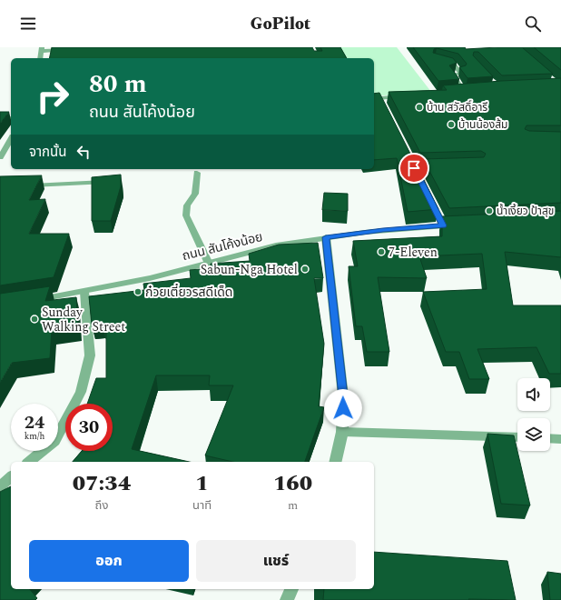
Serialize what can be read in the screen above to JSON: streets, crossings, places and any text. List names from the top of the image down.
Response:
{
  "streets": {
    "street": ["ถนน สันโค้งน้อย"]
  },
  "places": [
    "บ้าน สวัสดิ์อารี",
    "บ้านน้องส้ม",
    "น้ำเงี้ยว ป้าสุข",
    "7-Eleven",
    "Sabun-Nga Hotel",
    "ก๋วยเตี๋ยวรสดีเด็ด",
    "Sunday Walking Street"
  ],
  "page": {
    "header": "GoPilot",
    "turn": ["80 m", "ถนน สันโค้งน้อย"],
    "then": "จากนั้น",
    "speed": "24 km/h",
    "limit": "30",
    "eta": [
      "07:34",
      "ถึง",
      "1",
      "นาที",
      "160",
      "m"
    ],
    "buttons": ["ออก", "แชร์"]
  }
}
